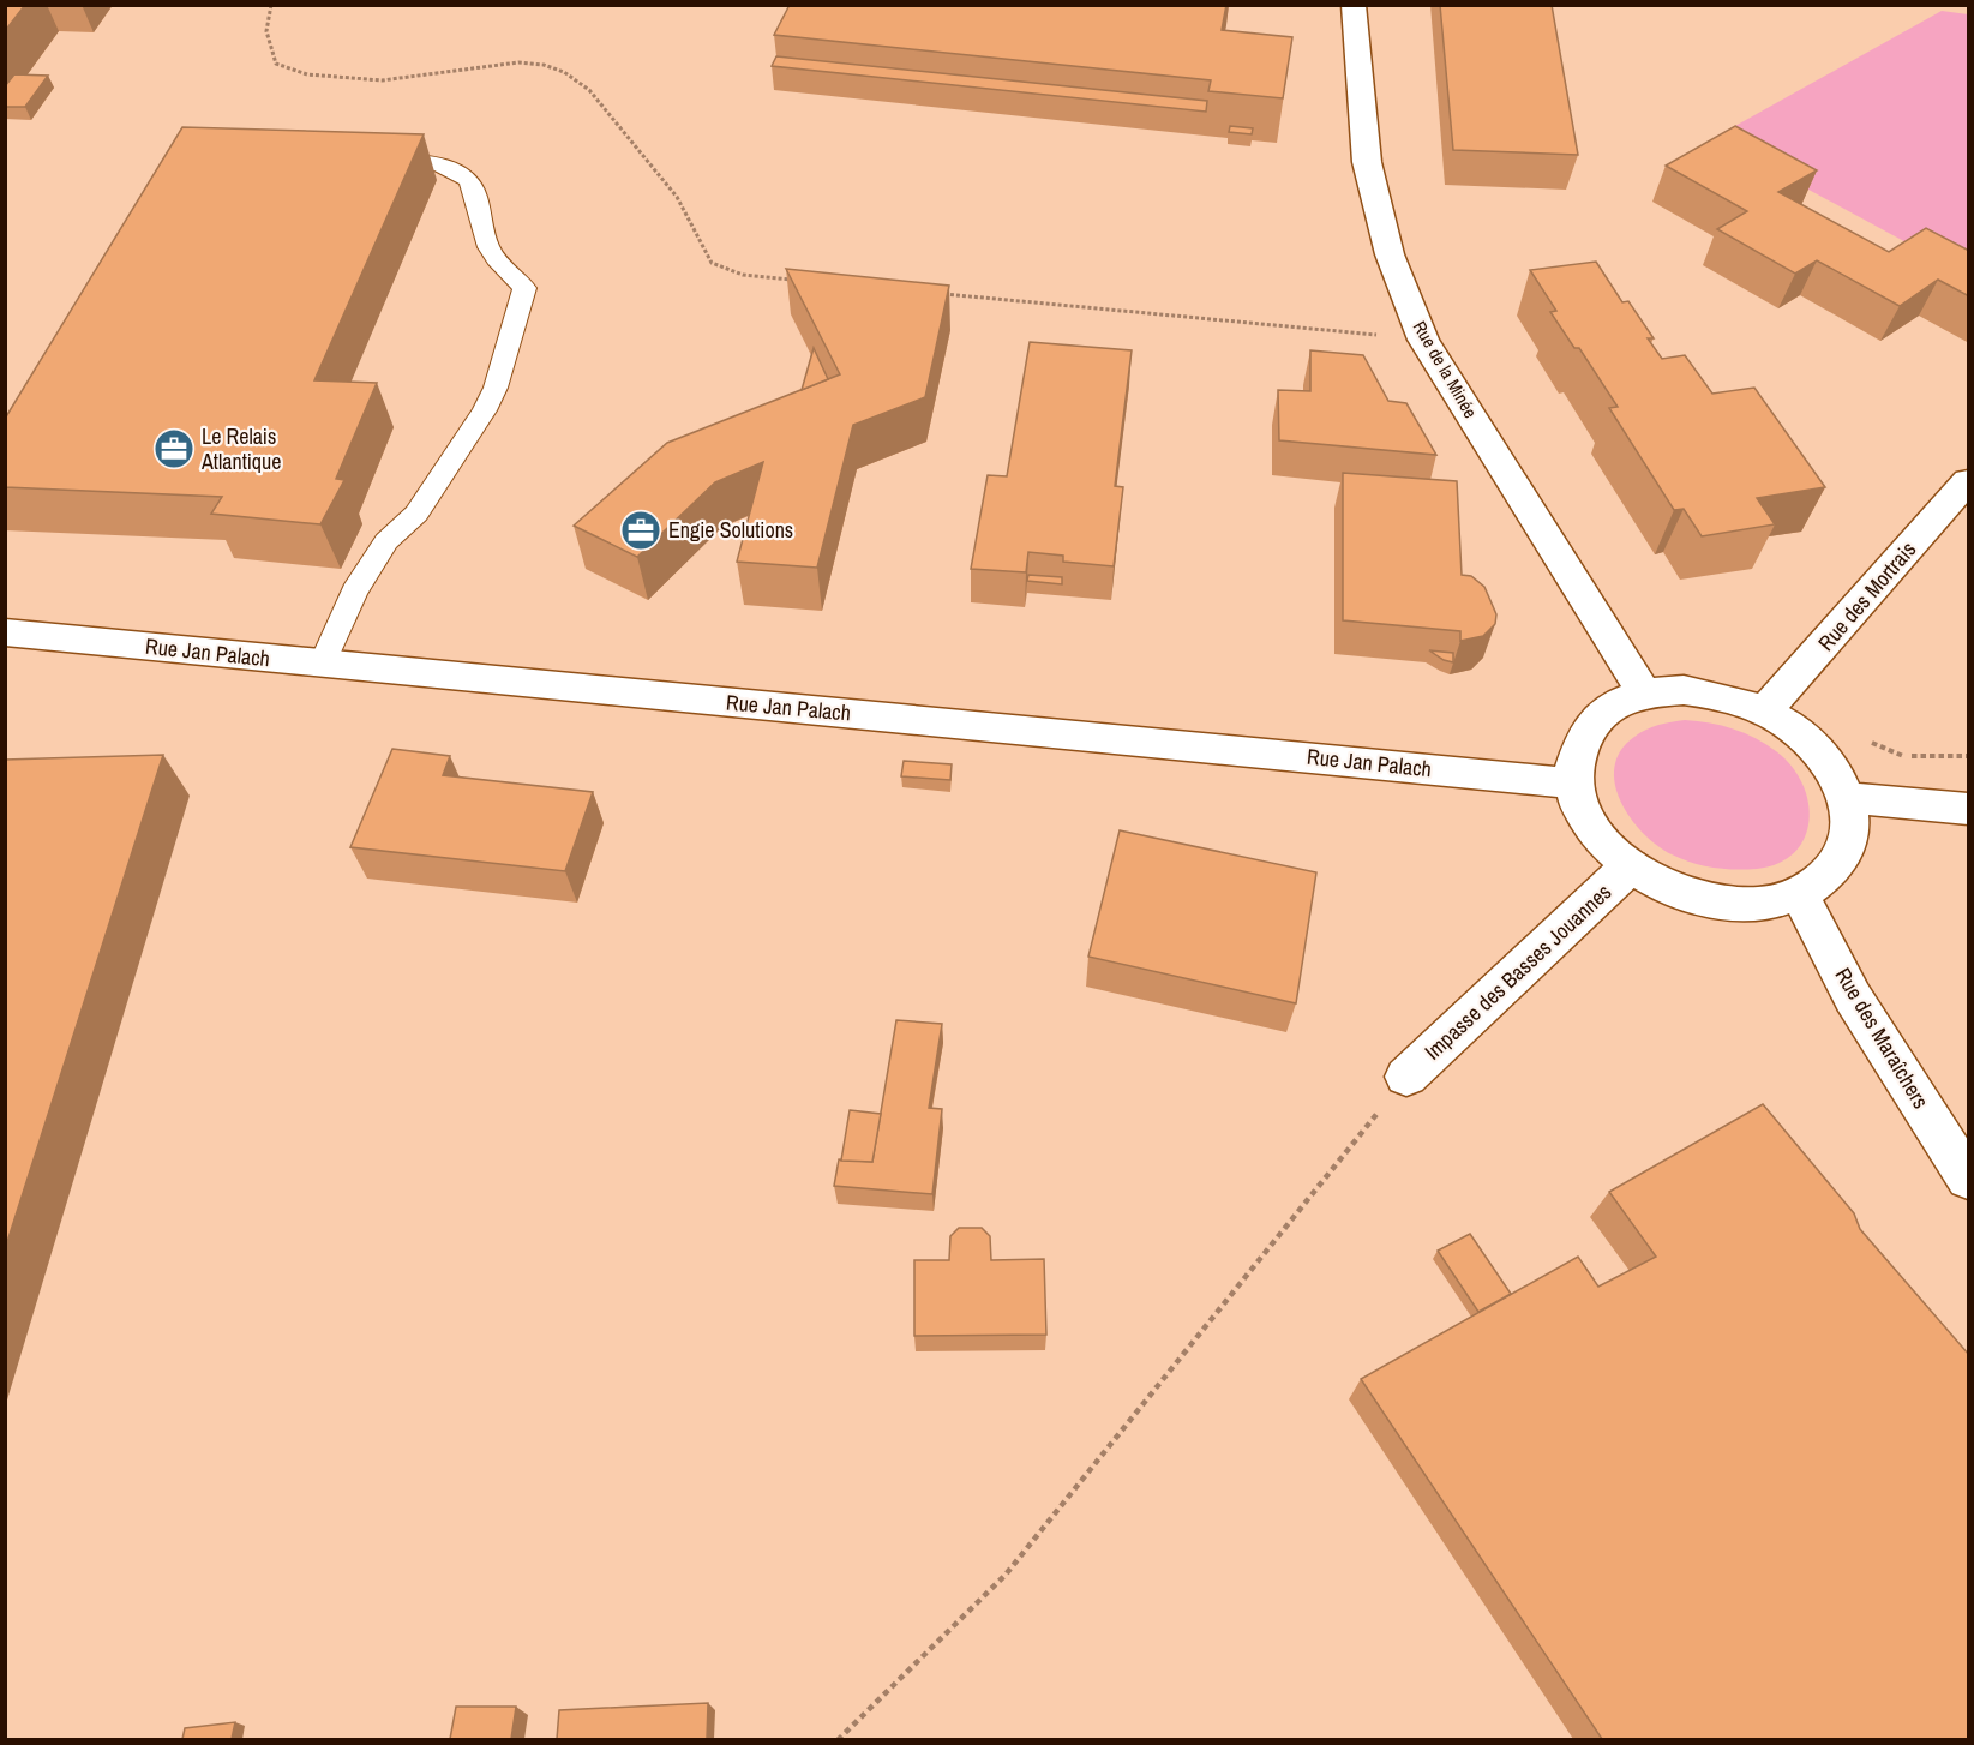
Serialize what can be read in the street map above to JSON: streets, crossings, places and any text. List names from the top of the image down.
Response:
{
  "streets": {
    "street": [
      "Rue de la Minée",
      "Rue des Mortrais",
      "Rue Jan Palach",
      "Impasse des Basses Jouannes",
      "Rue des Maraîchers"
    ]
  },
  "crossings": [
    ["Rue de la Minée", "Rue des Mortrais"],
    ["Rue de la Minée", "Rue Jan Palach"],
    ["Rue de la Minée", "Impasse des Basses Jouannes"],
    ["Rue de la Minée", "Rue des Maraîchers"],
    ["Rue des Mortrais", "Rue Jan Palach"],
    ["Rue des Mortrais", "Impasse des Basses Jouannes"],
    ["Rue des Mortrais", "Rue des Maraîchers"],
    ["Rue Jan Palach", "Impasse des Basses Jouannes"],
    ["Rue Jan Palach", "Rue des Maraîchers"],
    ["Impasse des Basses Jouannes", "Rue des Maraîchers"]
  ],
  "places": {
    "office": ["Le Relais Atlantique", "Engie Solutions"]
  }
}
